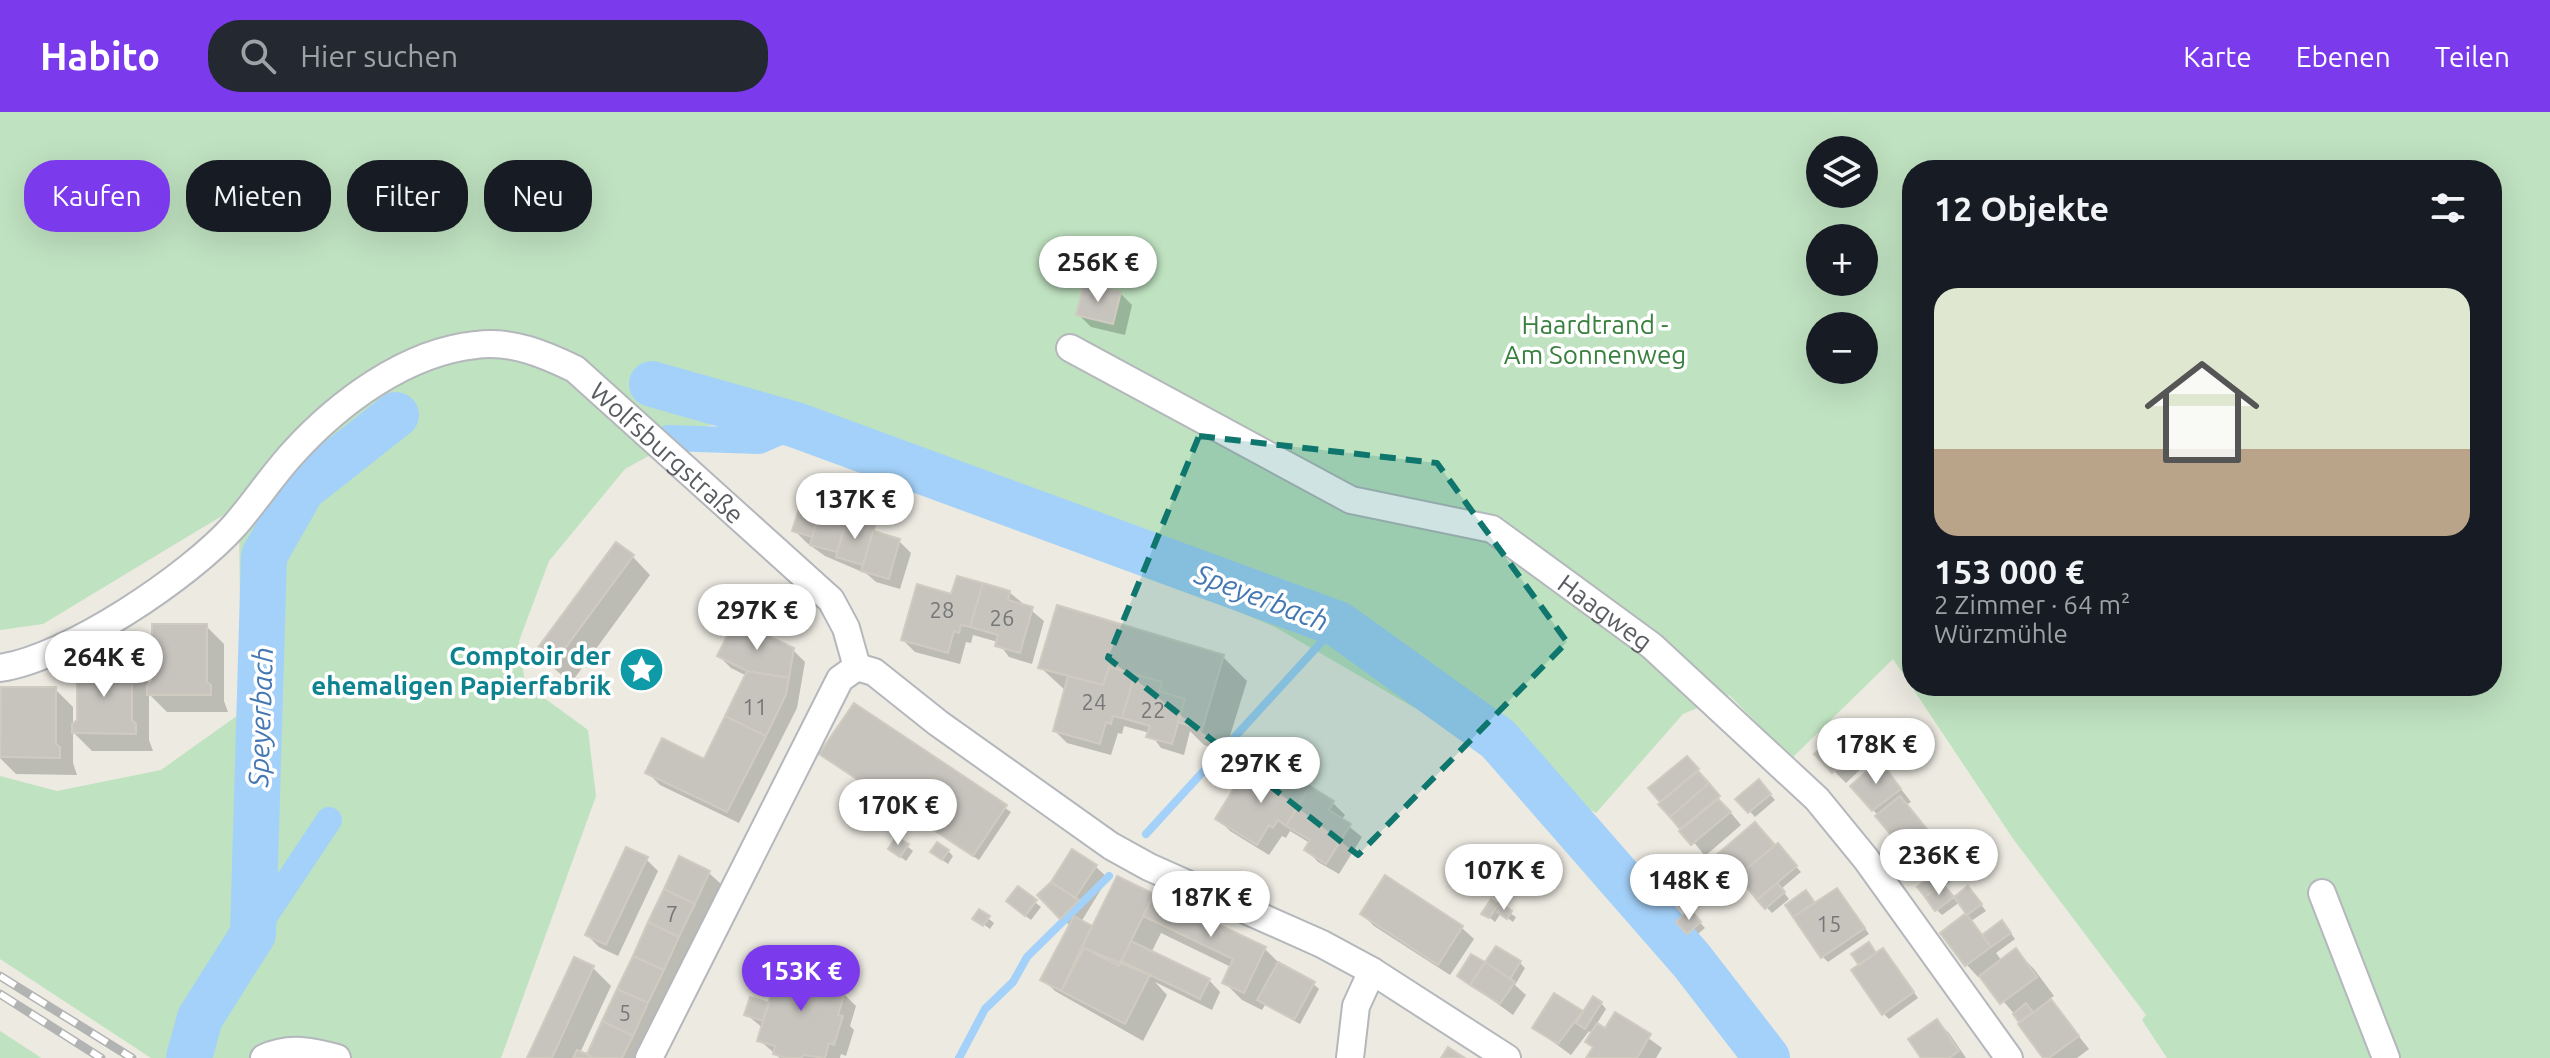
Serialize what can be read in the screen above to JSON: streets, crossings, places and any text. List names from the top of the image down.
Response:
{
  "streets": {
    "street": ["Wolfsburgstraße", "Haagweg"]
  },
  "water": ["Speyerbach"],
  "parks": ["Haardtrand - Am Sonnenweg"],
  "places": {
    "place": ["Comptoir der ehemaligen Papierfabrik"]
  },
  "house_numbers": [
    "28",
    "26",
    "24",
    "11",
    "22",
    "7",
    "15",
    "5"
  ],
  "page": {
    "header": "Habito",
    "search": "Hier suchen",
    "nav": ["Karte", "Ebenen", "Teilen"],
    "map_buttons": ["+", "−"],
    "chip": [
      "Kaufen",
      "Mieten",
      "Filter",
      "Neu"
    ],
    "heading": "12 Objekte",
    "price": [
      "256K €",
      "137K €",
      "297K €",
      "264K €",
      "178K €",
      "297K €",
      "170K €",
      "236K €",
      "107K €",
      "148K €",
      "187K €",
      "153K €"
    ],
    "list": [
      {
        "name": "153 000 €",
        "note": "2 Zimmer · 64 m² · Würzmühle"
      }
    ]
  }
}
